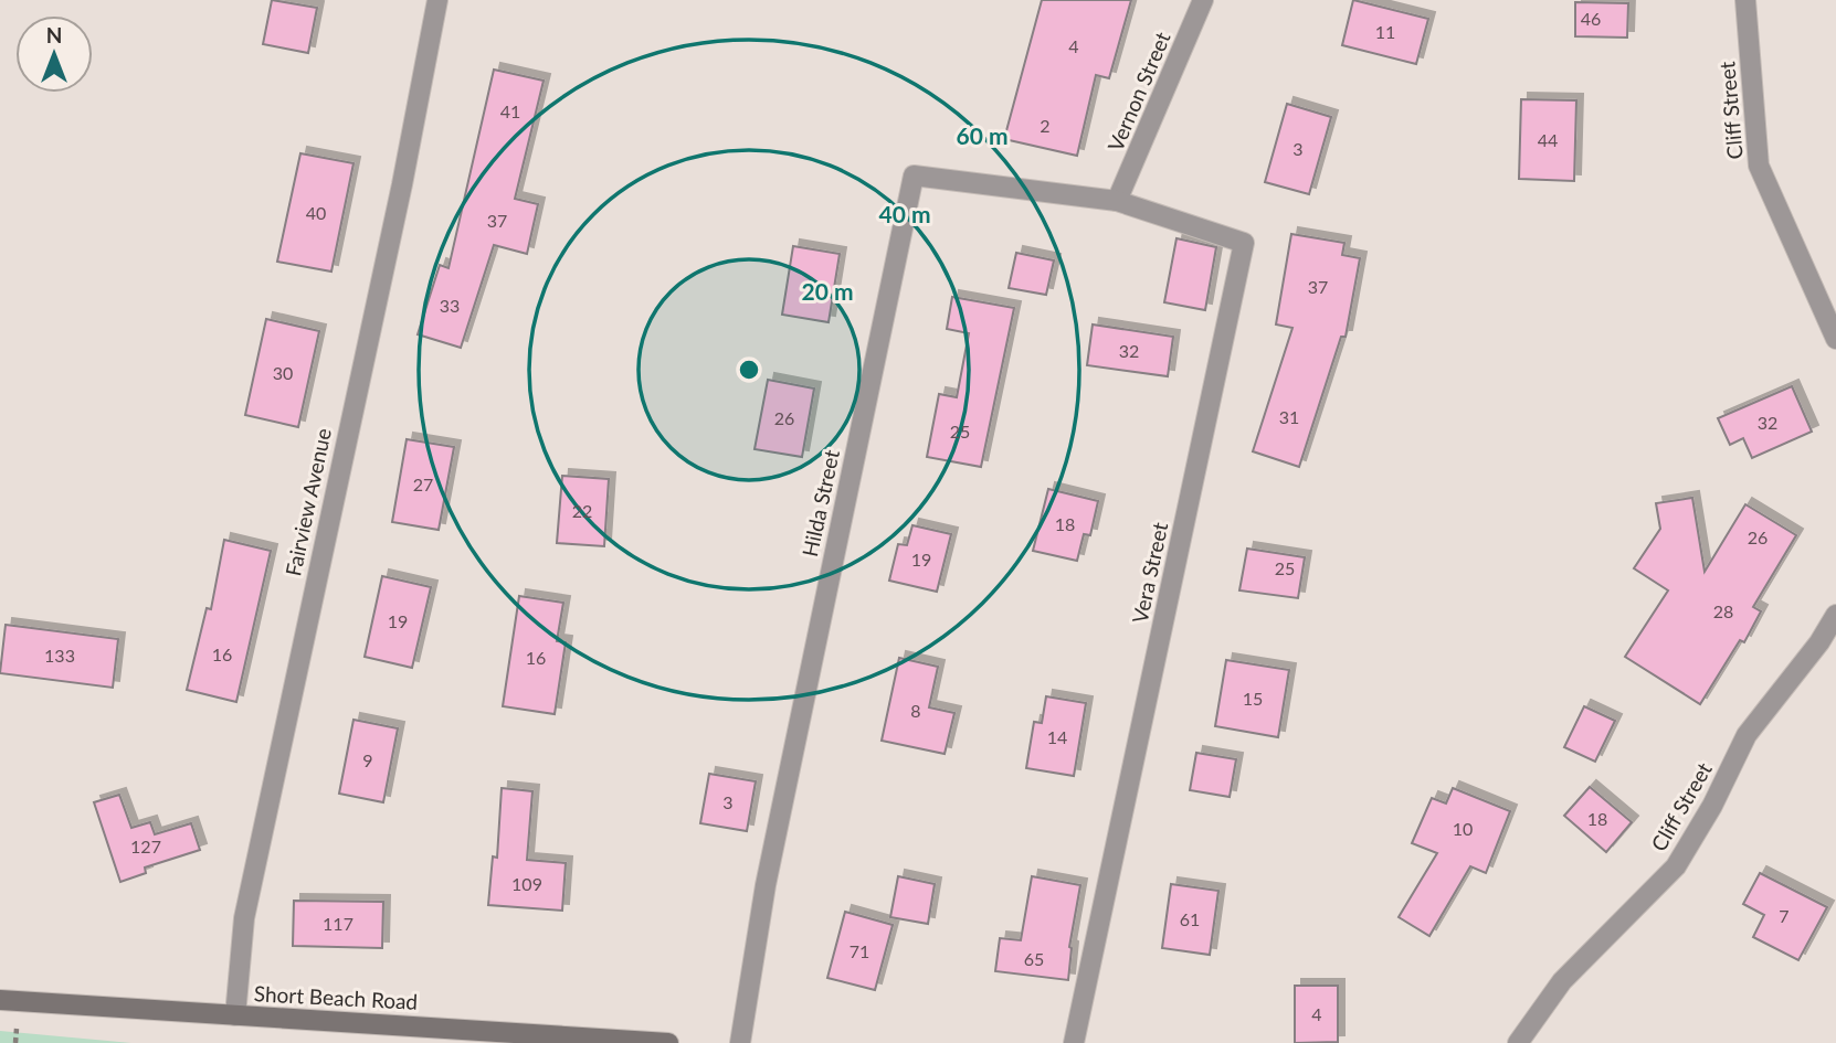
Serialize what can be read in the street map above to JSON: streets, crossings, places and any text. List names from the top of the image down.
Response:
{
  "streets": {
    "main road": ["Short Beach Road"],
    "street": [
      "Vernon Street",
      "Cliff Street",
      "Fairview Avenue",
      "Hilda Street",
      "Vera Street"
    ]
  },
  "crossings": [
    ["Vernon Street", "Hilda Street"],
    ["Vernon Street", "Vera Street"],
    ["Fairview Avenue", "Short Beach Road"],
    ["Hilda Street", "Vera Street"]
  ],
  "house_numbers": [
    "46",
    "11",
    "4",
    "41",
    "2",
    "44",
    "3",
    "40",
    "37",
    "37",
    "33",
    "32",
    "30",
    "31",
    "26",
    "32",
    "25",
    "27",
    "22",
    "18",
    "26",
    "19",
    "25",
    "28",
    "19",
    "16",
    "133",
    "16",
    "15",
    "8",
    "14",
    "9",
    "3",
    "18",
    "10",
    "127",
    "109",
    "7",
    "61",
    "117",
    "71",
    "65",
    "4"
  ],
  "north": "top",
  "rings": ["60 m", "40 m", "20 m"]
}
